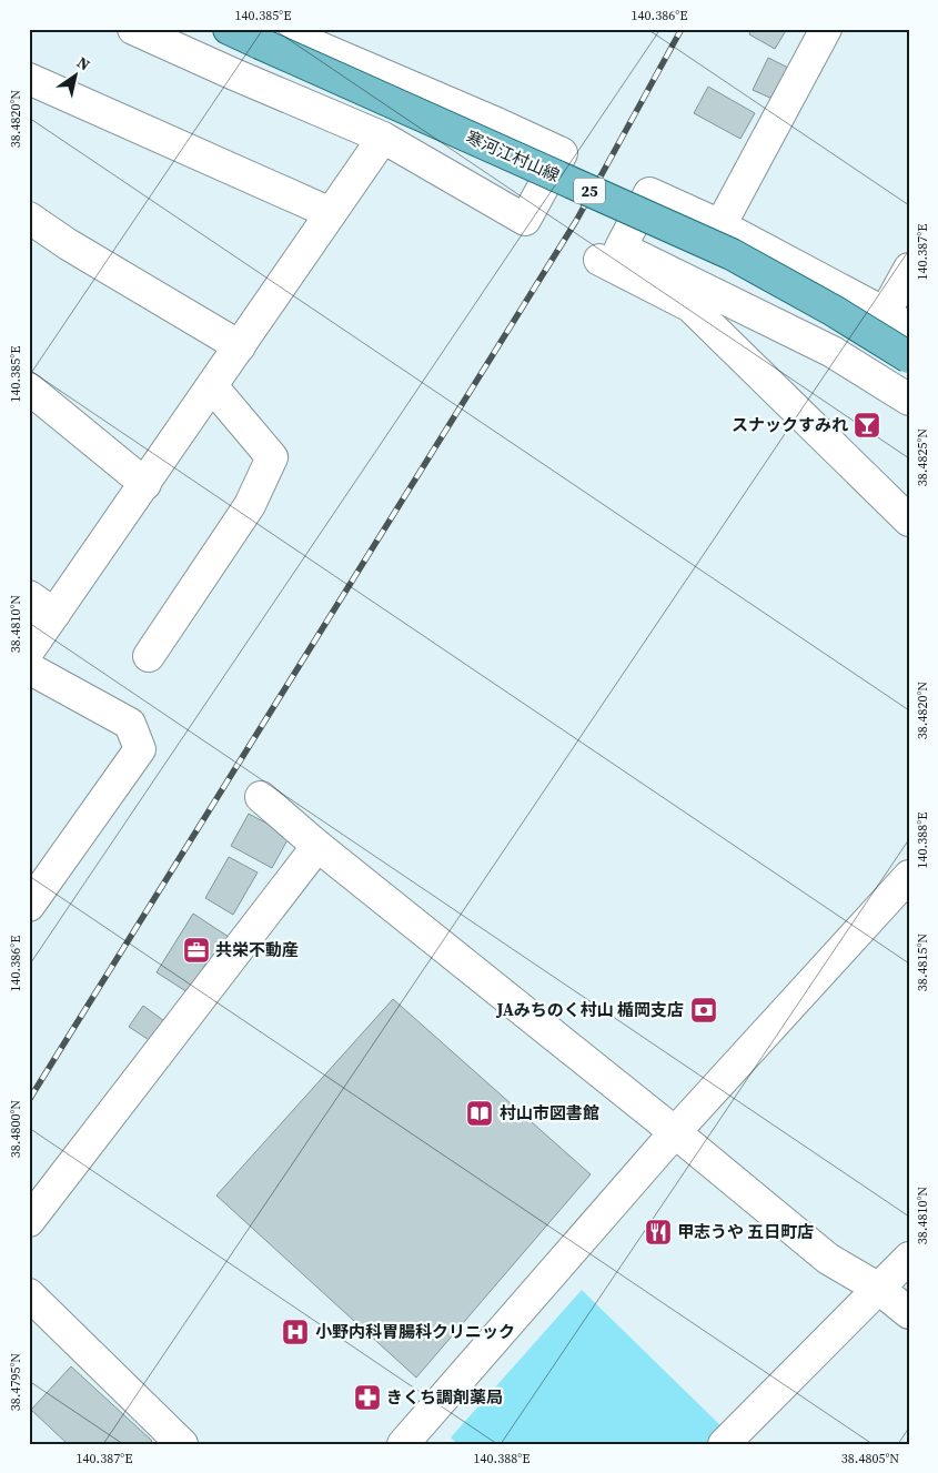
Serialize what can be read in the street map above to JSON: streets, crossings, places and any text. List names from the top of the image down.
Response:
{
  "streets": {
    "main road": ["寒河江村山線", "25"]
  },
  "places": {
    "bar": ["スナックすみれ"],
    "office": ["共栄不動産"],
    "bank": ["JAみちのく村山 楯岡支店"],
    "library": ["村山市図書館"],
    "restaurant": ["甲志うや 五日町店"],
    "hospital": ["小野内科胃腸科クリニック"],
    "pharmacy": ["きくち調剤薬局"]
  },
  "north": "top right",
  "coordinates": [
    "140.385°E",
    "140.386°E",
    "38.4820°N",
    "140.387°E",
    "38.4825°N",
    "38.4810°N",
    "140.388°E",
    "38.4815°N",
    "38.4800°N",
    "38.4795°N",
    "38.4805°N"
  ]
}
